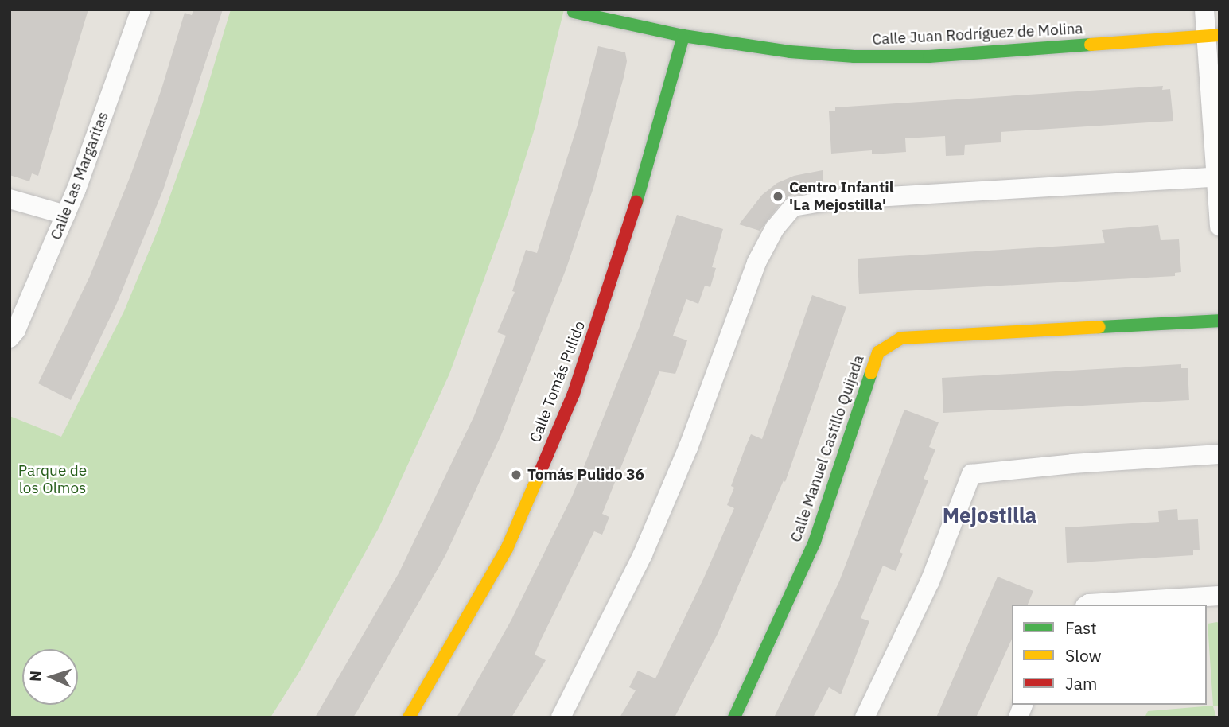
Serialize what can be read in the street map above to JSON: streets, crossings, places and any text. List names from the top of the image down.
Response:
{
  "streets": {
    "street": [
      "Calle Juan Rodríguez de Molina",
      "Calle Las Margaritas",
      "Calle Tomás Pulido",
      "Calle Manuel Castillo Quijada"
    ]
  },
  "crossings": [
    ["Calle Juan Rodríguez de Molina", "Calle Tomás Pulido"]
  ],
  "districts": ["Mejostilla"],
  "parks": ["Parque de los Olmos"],
  "places": ["Centro Infantil 'La Mejostilla'", "Tomás Pulido 36"],
  "legend": ["Fast", "Slow", "Jam"],
  "north": "left"
}
